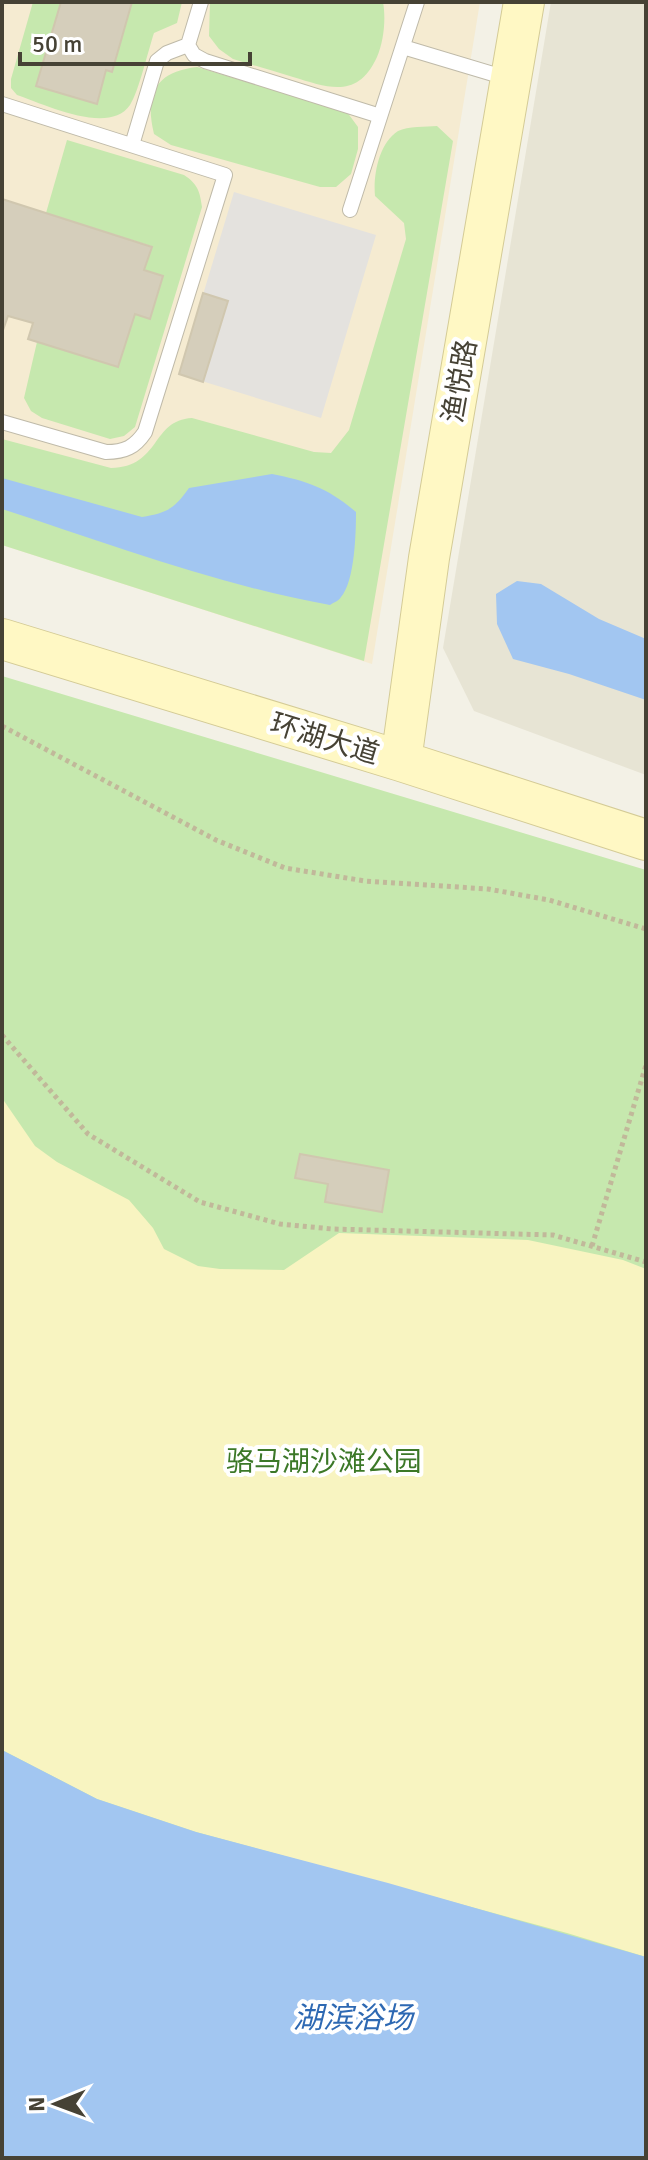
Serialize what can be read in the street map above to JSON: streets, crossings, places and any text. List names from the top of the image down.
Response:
{
  "streets": {
    "street": ["渔悦路", "环湖大道"]
  },
  "crossings": [
    ["渔悦路", "环湖大道"]
  ],
  "water": ["湖滨浴场"],
  "parks": ["骆马湖沙滩公园"],
  "scale_bar": "50 m",
  "north": "left"
}
